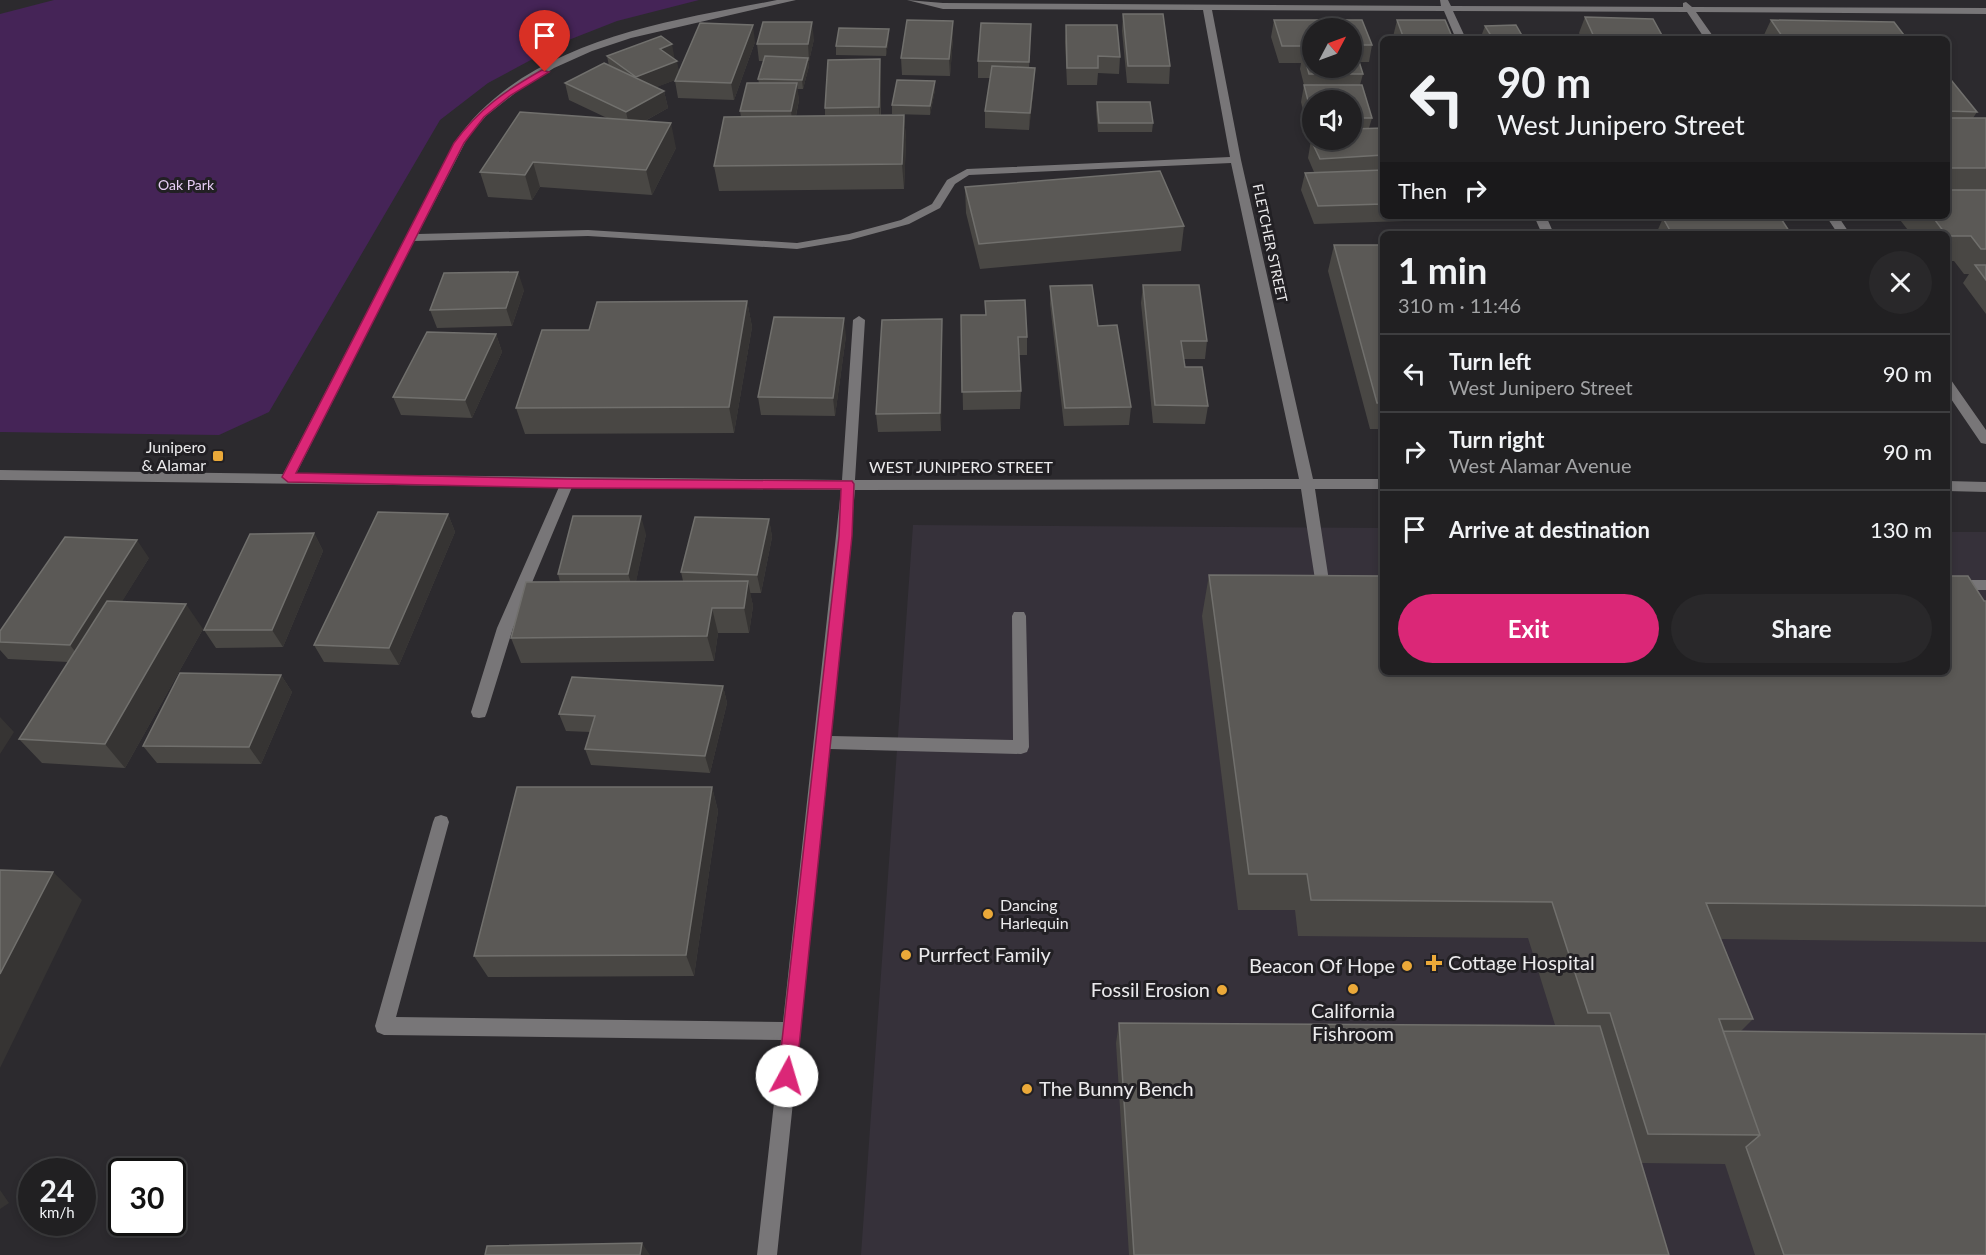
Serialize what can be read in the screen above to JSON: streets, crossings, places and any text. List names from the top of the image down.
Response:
{
  "streets": {
    "street": ["FLETCHER STREET", "WEST JUNIPERO STREET"]
  },
  "crossings": [
    ["FLETCHER STREET", "WEST JUNIPERO STREET"]
  ],
  "parks": ["Oak Park"],
  "places": {
    "transit": ["Junipero & Alamar"],
    "other": [
      "Dancing Harlequin",
      "Purrfect Family",
      "Beacon Of Hope",
      "California Fishroom",
      "Fossil Erosion",
      "The Bunny Bench"
    ],
    "health": ["Cottage Hospital"]
  },
  "north": "top right",
  "page": {
    "turn": ["90 m", "West Junipero Street"],
    "then": "Then",
    "heading": ["1 min", "310 m · 11:46"],
    "list": [
      {
        "name": "Turn left",
        "note": "West Junipero Street",
        "value": "90 m"
      },
      {
        "name": "Turn right",
        "note": "West Alamar Avenue",
        "value": "90 m"
      },
      {
        "name": "Arrive at destination",
        "value": "130 m"
      }
    ],
    "buttons": ["Exit", "Share"],
    "speed": "24 km/h",
    "limit": "30"
  }
}
